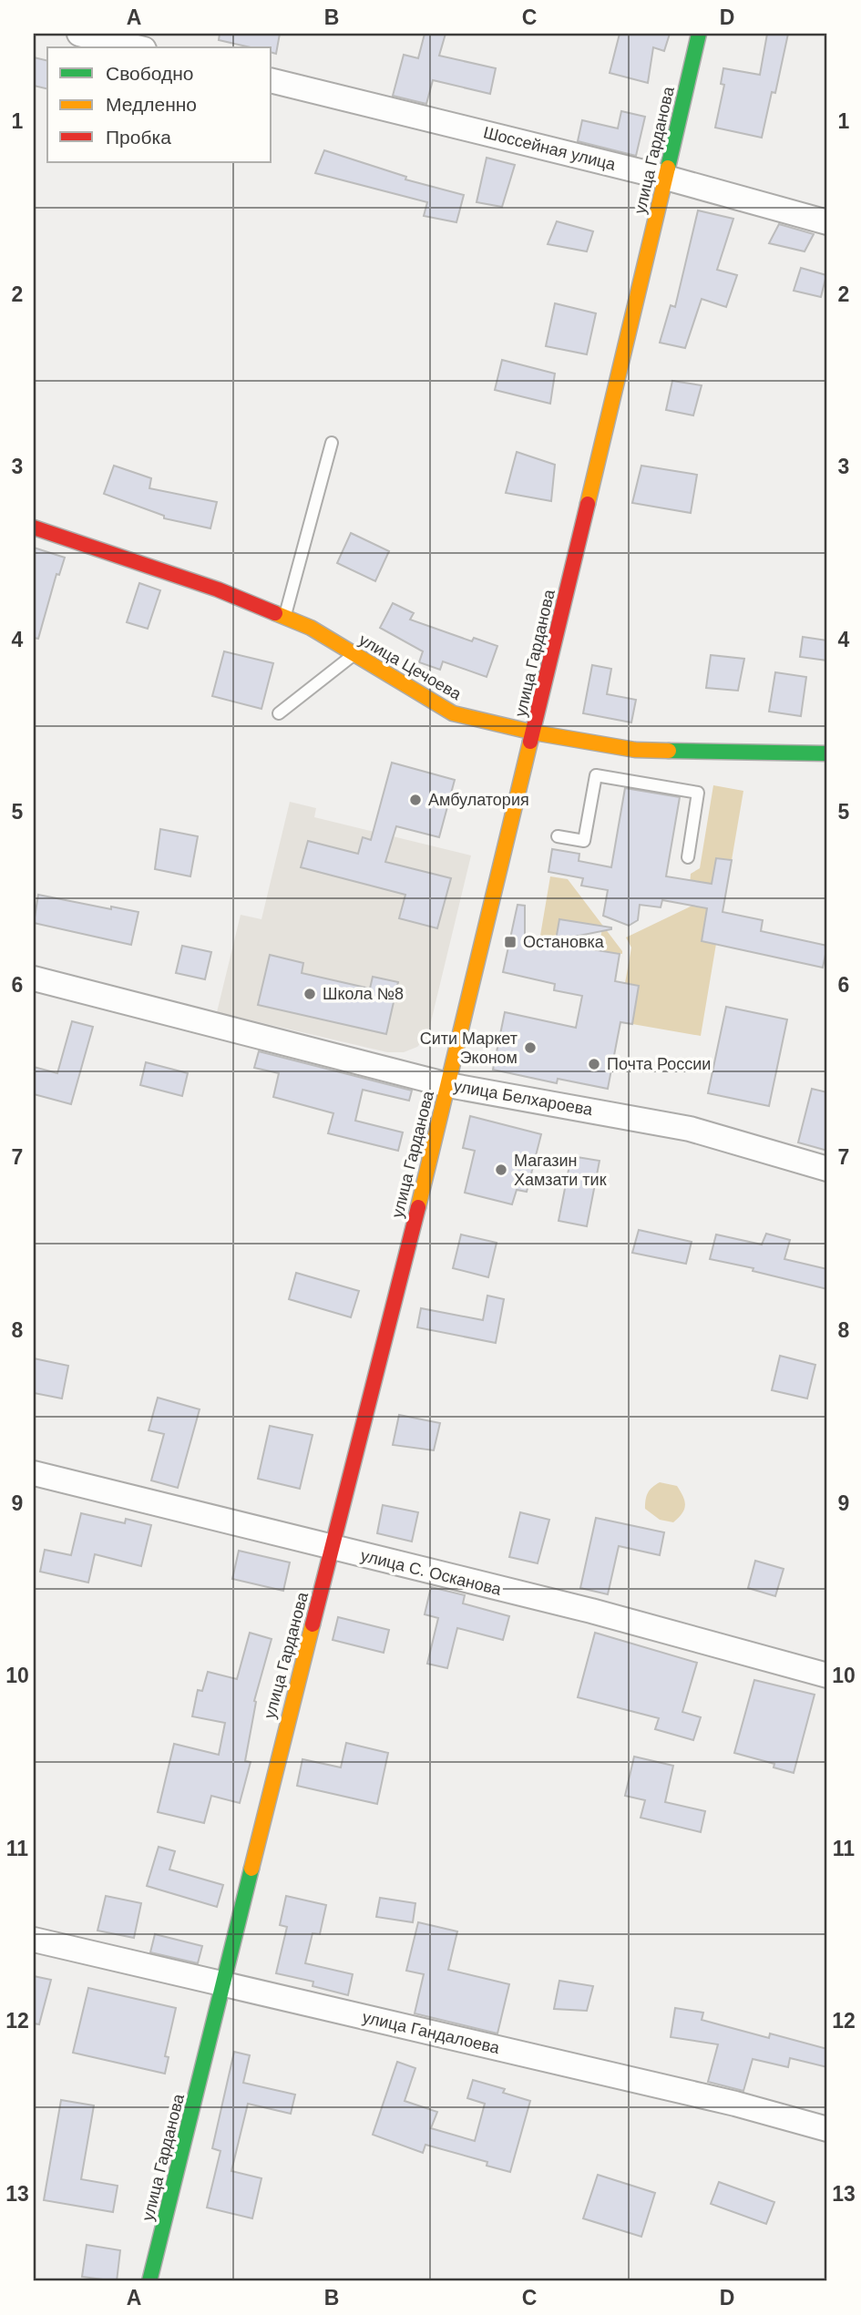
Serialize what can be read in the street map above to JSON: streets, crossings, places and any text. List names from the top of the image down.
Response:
{
  "streets": {
    "street": [
      "Шоссейная улица",
      "улица Гарданова",
      "улица Цечоева",
      "улица Белхароева",
      "улица С. Осканова",
      "улица Гандалоева"
    ]
  },
  "crossings": [
    ["Шоссейная улица", "улица Гарданова"],
    ["улица Гарданова", "улица Цечоева"],
    ["улица Гарданова", "улица Белхароева"],
    ["улица Гарданова", "улица С. Осканова"],
    ["улица Гарданова", "улица Гандалоева"]
  ],
  "places": {
    "other": [
      "Амбулатория",
      "Школа №8",
      "Сити Маркет Эконом",
      "Почта России",
      "Магазин Хамзати тик"
    ],
    "transit": ["Остановка"]
  },
  "legend": ["Свободно", "Медленно", "Пробка"],
  "grid": {
    "columns": [
      "A",
      "B",
      "C",
      "D"
    ],
    "rows": [
      "1",
      "2",
      "3",
      "4",
      "5",
      "6",
      "7",
      "8",
      "9",
      "10",
      "11",
      "12",
      "13"
    ]
  }
}
